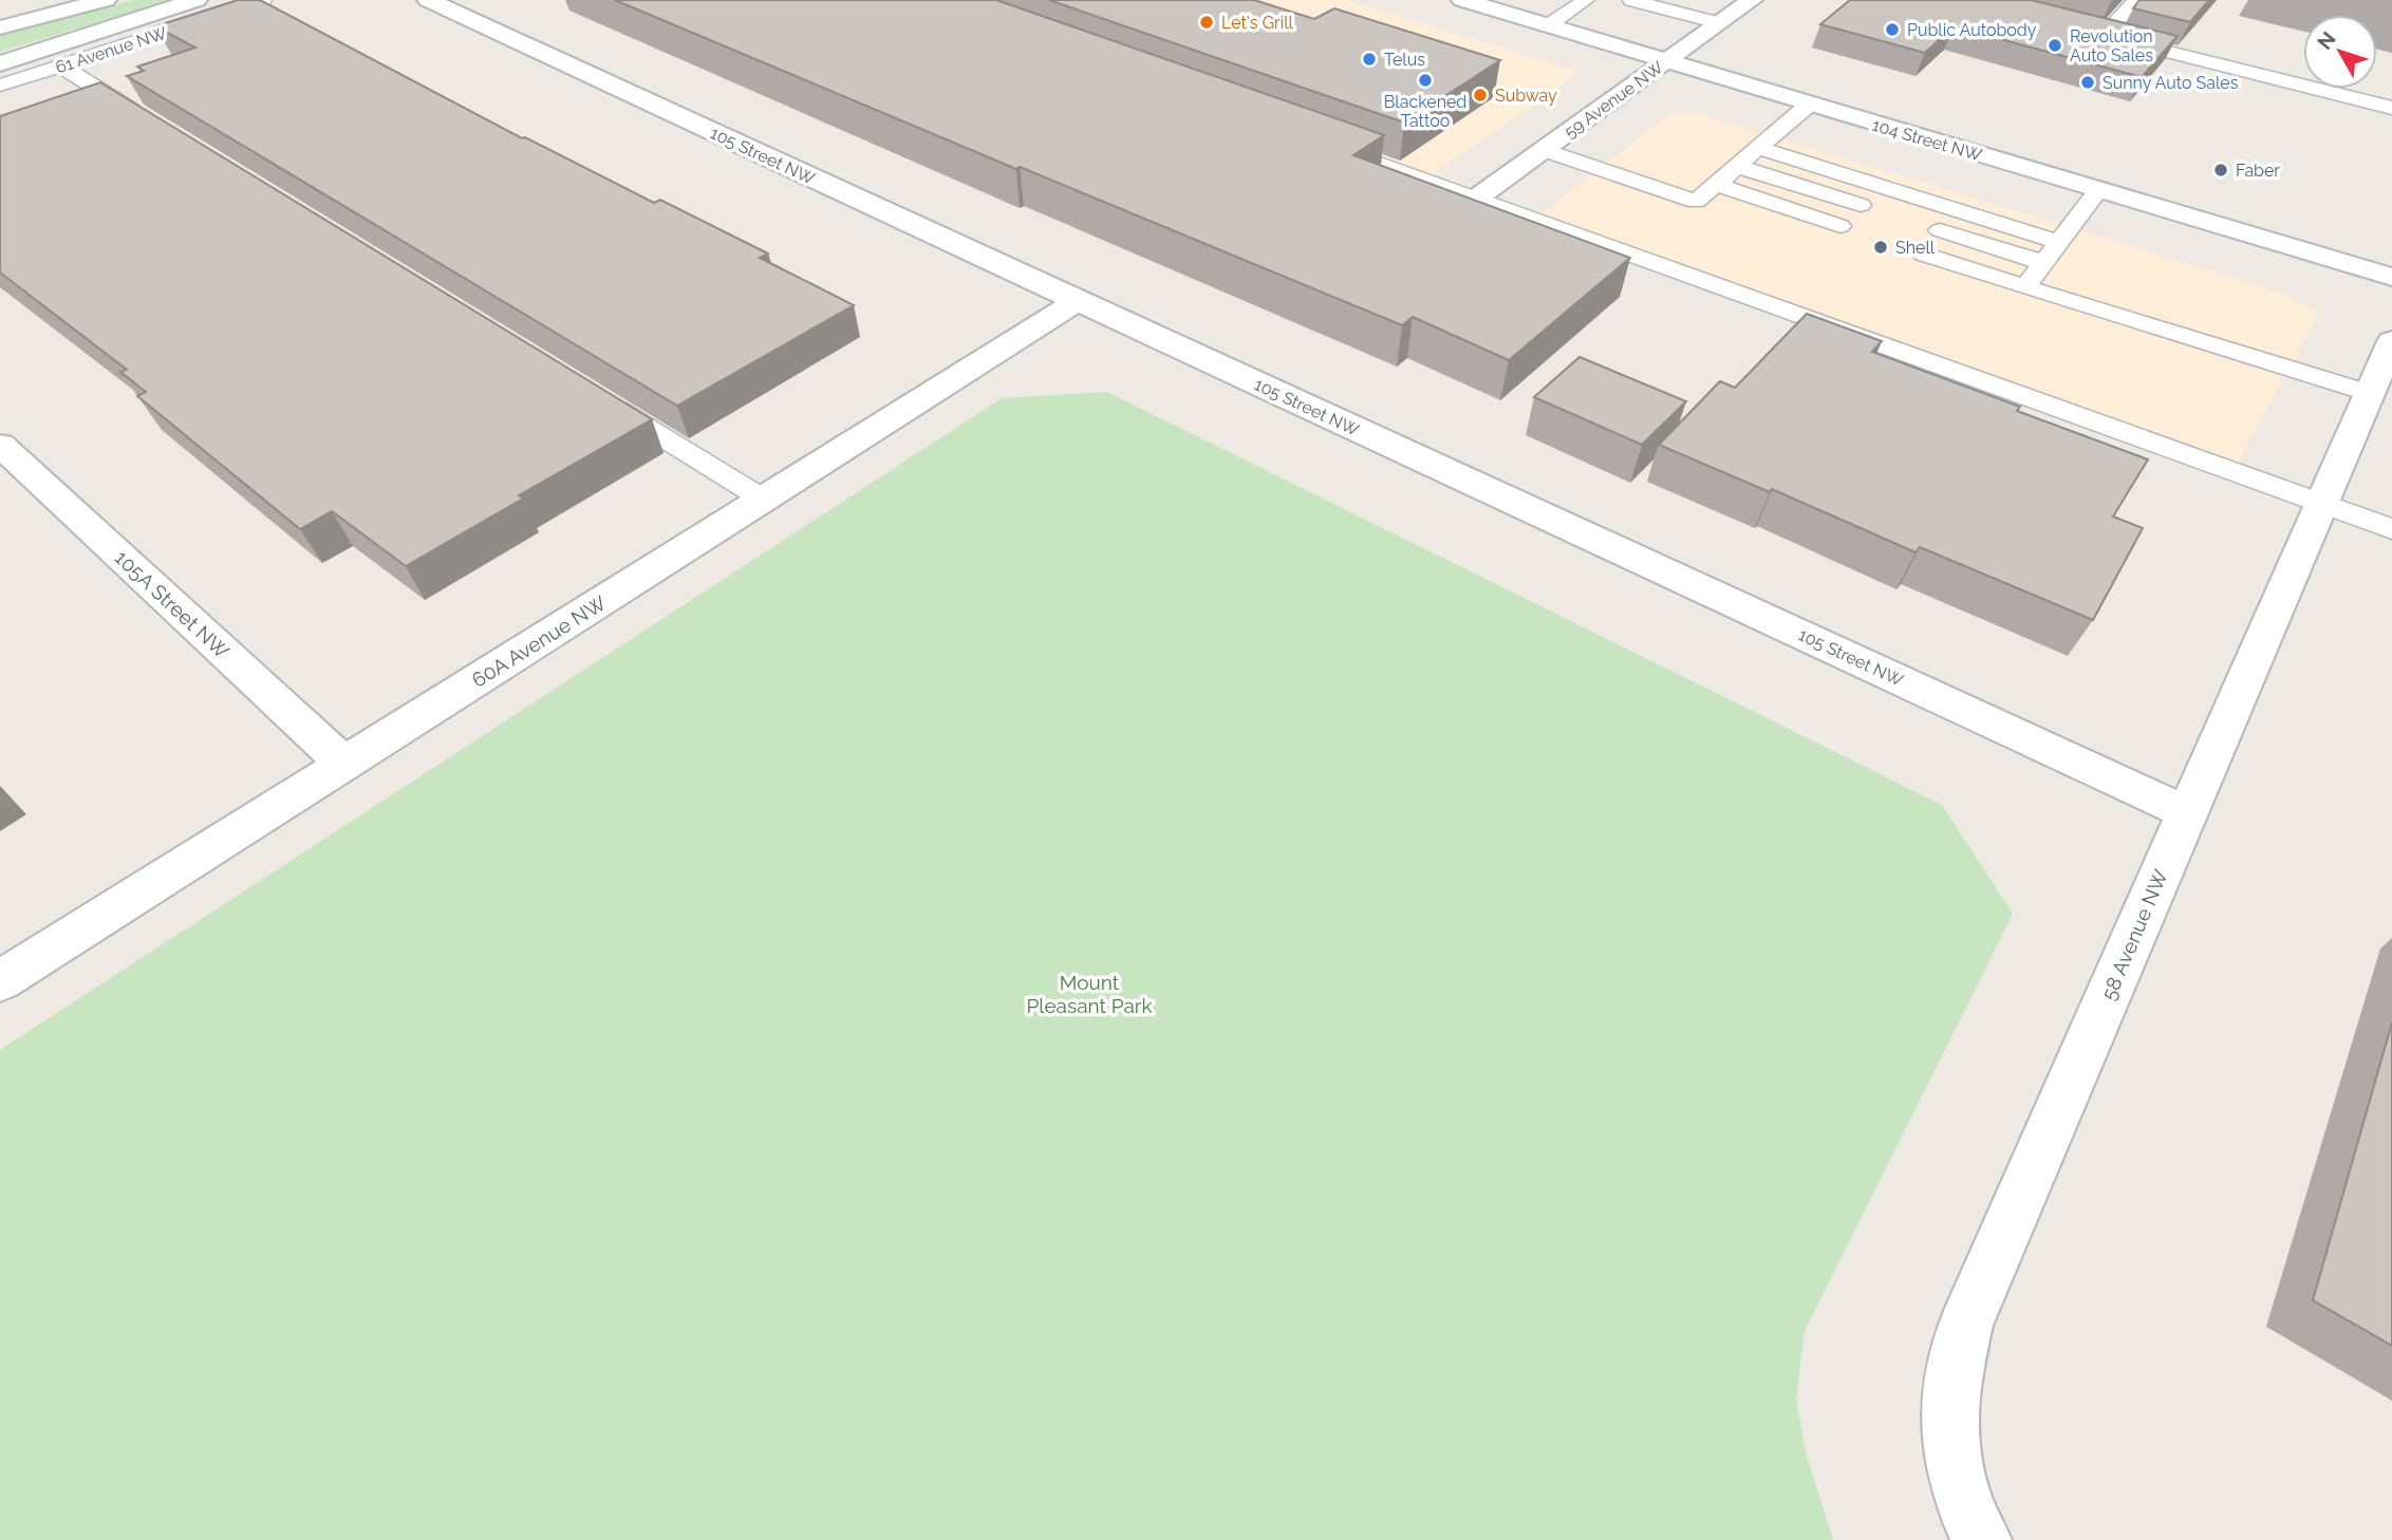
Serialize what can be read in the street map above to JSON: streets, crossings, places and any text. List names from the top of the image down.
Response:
{
  "streets": {
    "street": [
      "61 Avenue NW",
      "59 Avenue NW",
      "104 Street NW",
      "105 Street NW",
      "105A Street NW",
      "60A Avenue NW",
      "58 Avenue NW"
    ]
  },
  "crossings": [
    ["59 Avenue NW", "104 Street NW"],
    ["105 Street NW", "60A Avenue NW"],
    ["105 Street NW", "58 Avenue NW"],
    ["105A Street NW", "60A Avenue NW"]
  ],
  "parks": ["Mount Pleasant Park"],
  "places": [
    "Let's Grill",
    "Public Autobody",
    "Revolution Auto Sales",
    "Telus",
    "Blackened Tattoo",
    "Sunny Auto Sales",
    "Subway",
    "Faber",
    "Shell"
  ],
  "north": "top left"
}
